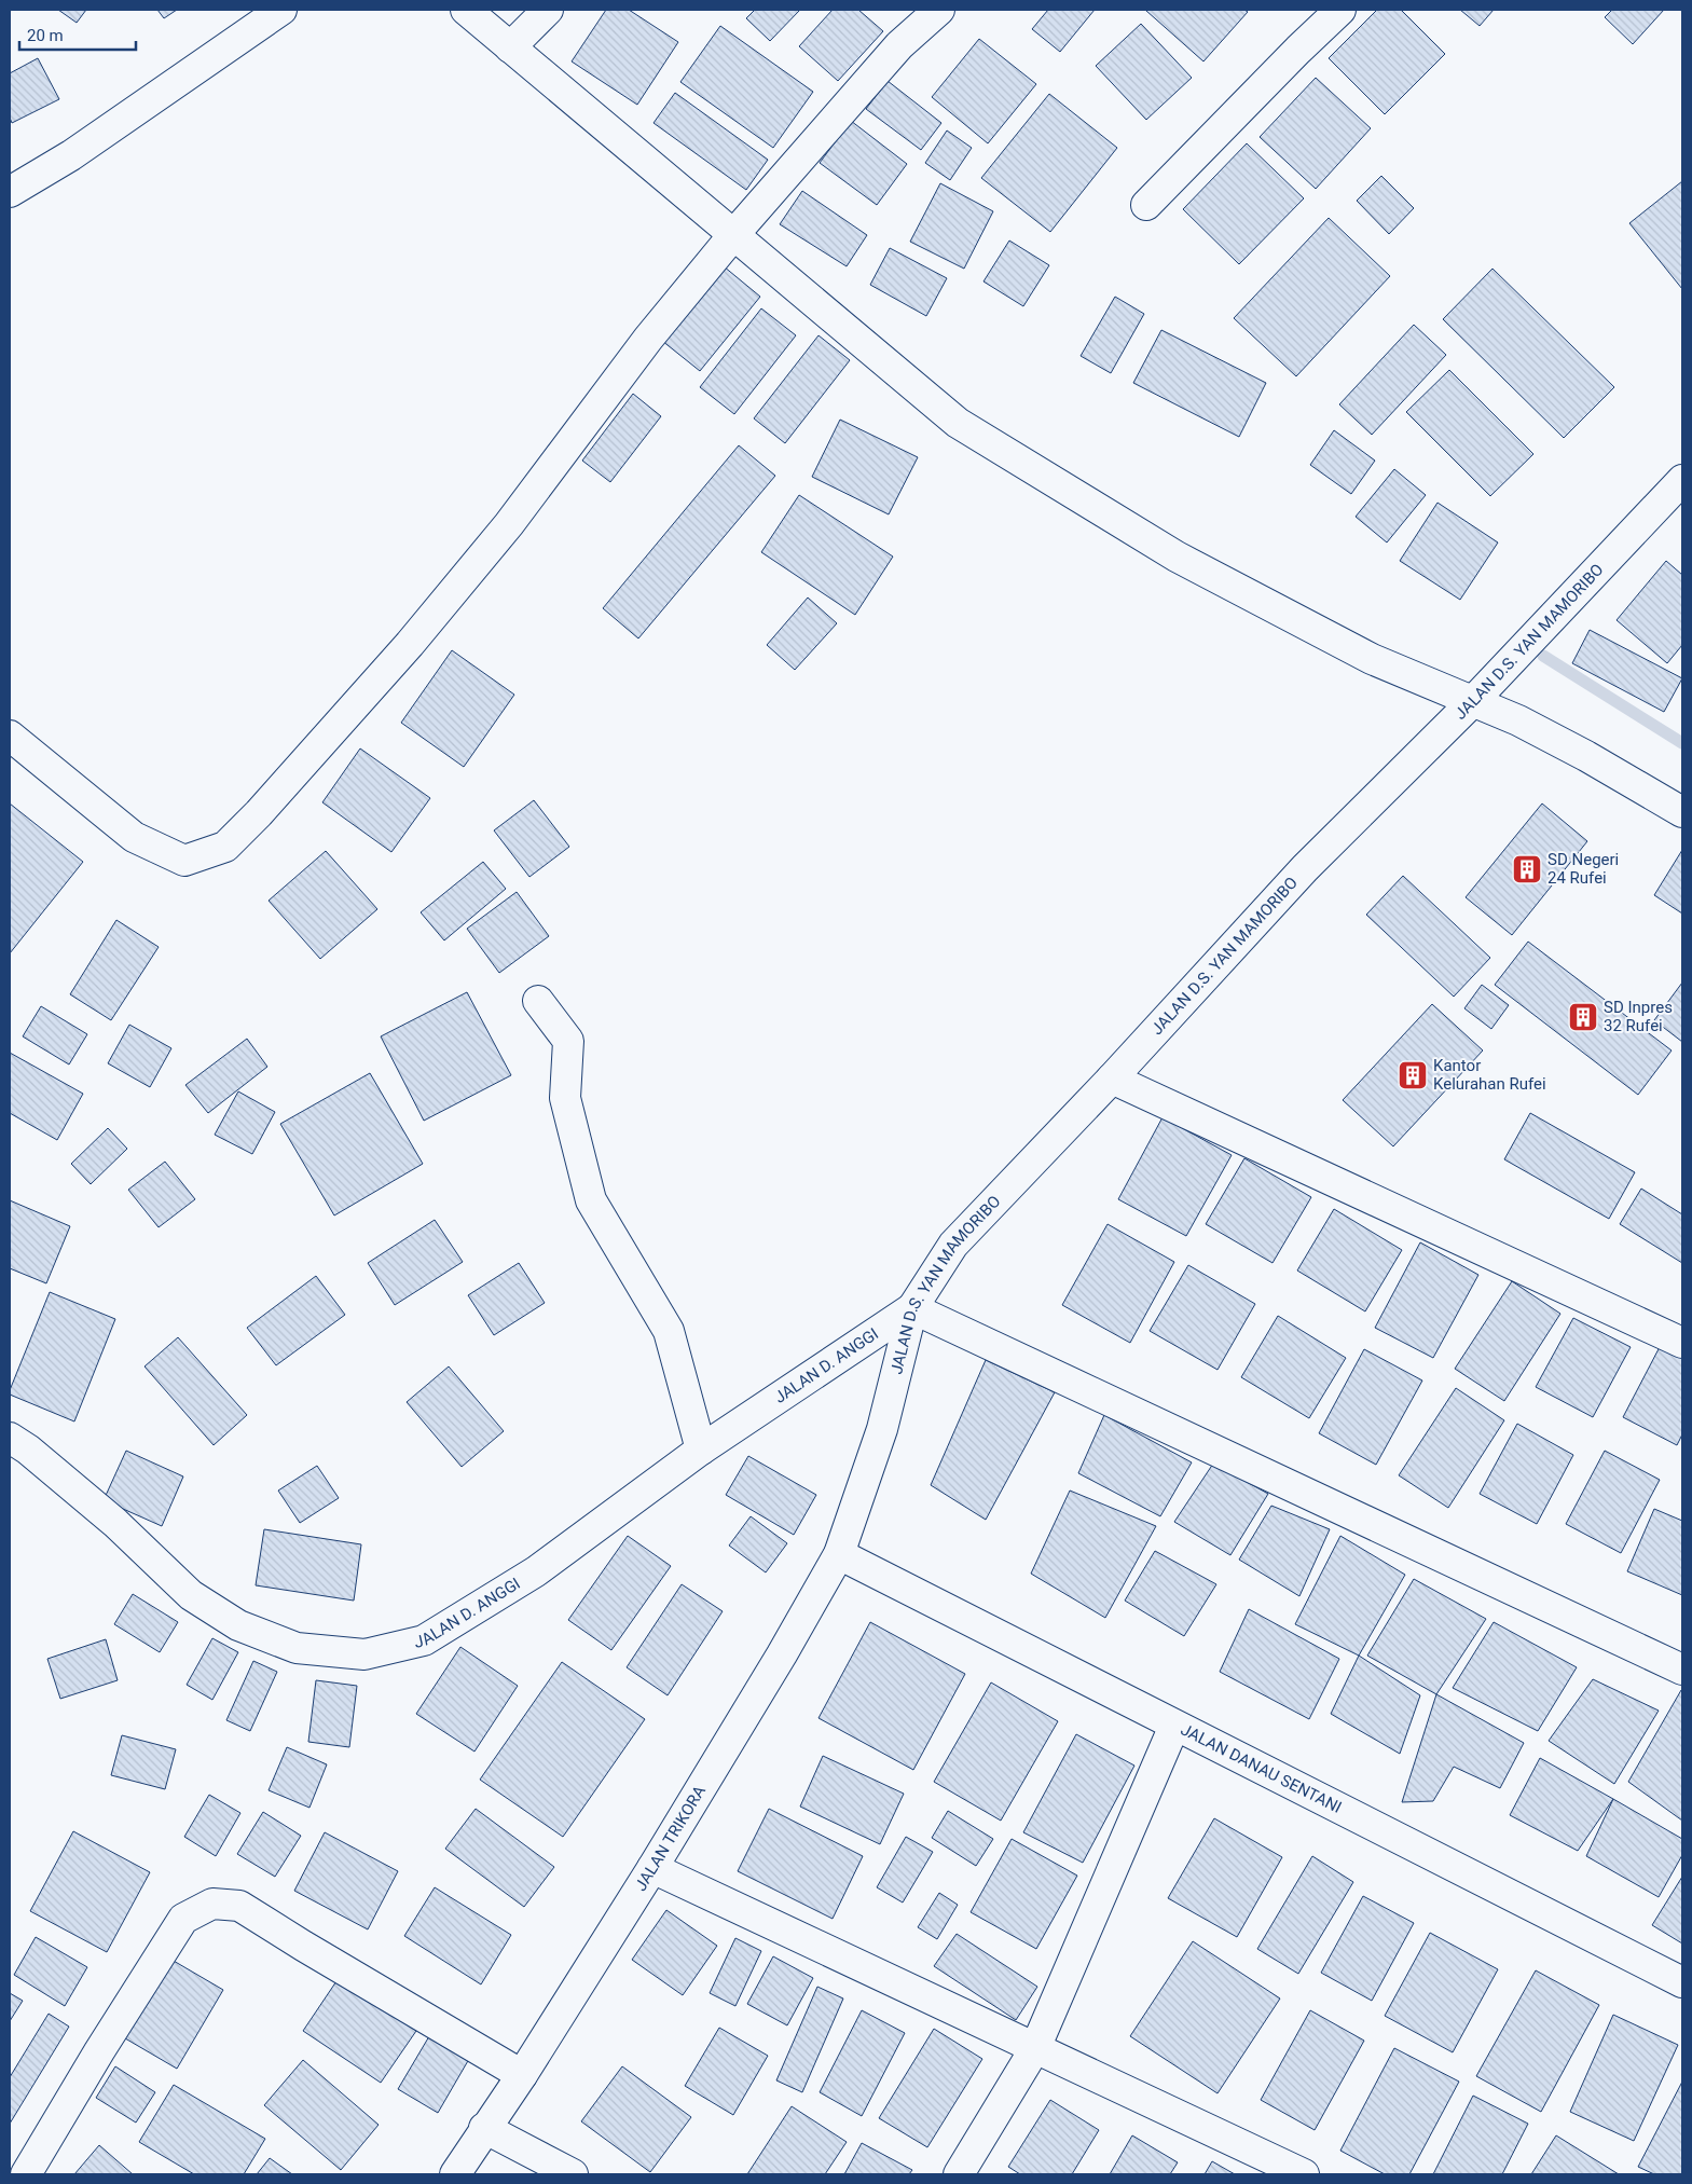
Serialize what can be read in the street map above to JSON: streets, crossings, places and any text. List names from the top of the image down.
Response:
{
  "streets": {
    "street": [
      "JALAN D.S. YAN MAMORIBO",
      "JALAN D. ANGGI",
      "JALAN DANAU SENTANI",
      "JALAN TRIKORA"
    ]
  },
  "crossings": [
    ["JALAN D.S. YAN MAMORIBO", "JALAN D. ANGGI"],
    ["JALAN D.S. YAN MAMORIBO", "JALAN TRIKORA"],
    ["JALAN DANAU SENTANI", "JALAN TRIKORA"]
  ],
  "places": {
    "building": ["SD Negeri 24 Rufei", "SD Inpres 32 Rufei", "Kantor Kelurahan Rufei"]
  },
  "scale_bar": "20 m"
}
